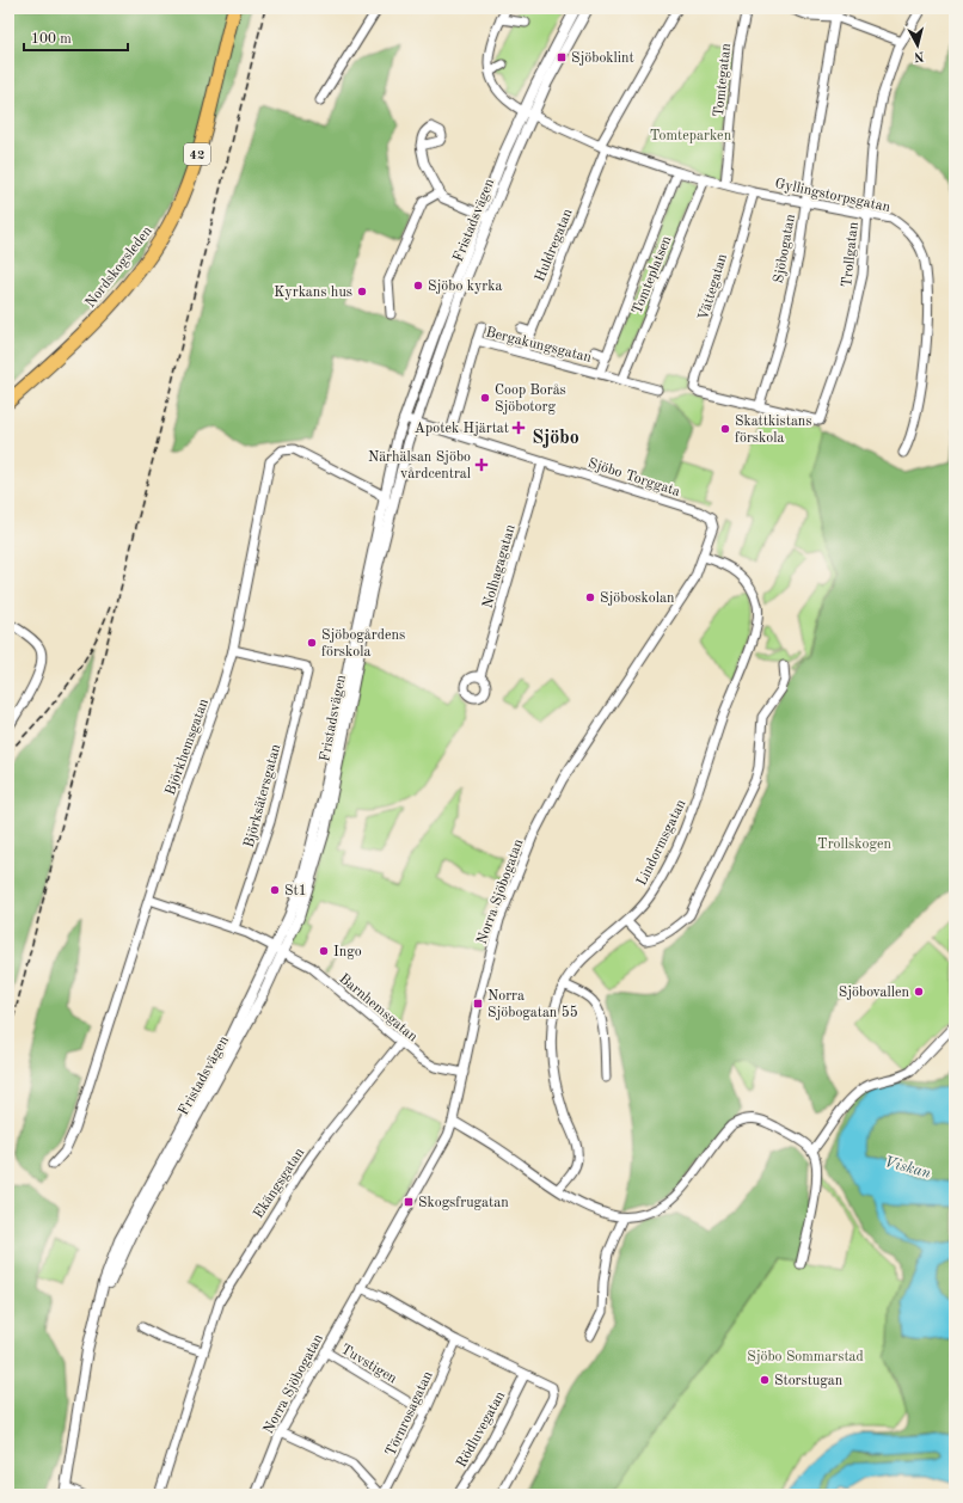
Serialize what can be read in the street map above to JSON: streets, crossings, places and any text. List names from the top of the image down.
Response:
{
  "streets": {
    "main road": ["42", "Nordskogsleden"],
    "street": [
      "Tomtegatan",
      "Gyllingstorpsgatan",
      "Fristadsvägen",
      "Huldregatan",
      "Sjöbogatan",
      "Trollgatan",
      "Tomteplatsen",
      "Vättegatan",
      "Bergakungsgatan",
      "Sjöbo Torggata",
      "Nolhagagatan",
      "Björkhemsgatan",
      "Björksätersgatan",
      "Lindormsgatan",
      "Norra Sjöbogatan",
      "Barnhemsgatan",
      "Ekängsgatan",
      "Tuvstigen",
      "Törnrosagatan",
      "Rödluvegatan"
    ]
  },
  "crossings": [
    ["Tomtegatan", "Gyllingstorpsgatan"],
    ["Gyllingstorpsgatan", "Fristadsvägen"],
    ["Gyllingstorpsgatan", "Huldregatan"],
    ["Gyllingstorpsgatan", "Sjöbogatan"],
    ["Gyllingstorpsgatan", "Trollgatan"],
    ["Gyllingstorpsgatan", "Tomteplatsen"],
    ["Gyllingstorpsgatan", "Vättegatan"],
    ["Fristadsvägen", "Sjöbo Torggata"],
    ["Fristadsvägen", "Björkhemsgatan"],
    ["Fristadsvägen", "Barnhemsgatan"],
    ["Huldregatan", "Bergakungsgatan"],
    ["Sjöbogatan", "Trollgatan"],
    ["Sjöbogatan", "Vättegatan"],
    ["Trollgatan", "Vättegatan"],
    ["Tomteplatsen", "Bergakungsgatan"],
    ["Bergakungsgatan", "Sjöbo Torggata"],
    ["Sjöbo Torggata", "Nolhagagatan"],
    ["Sjöbo Torggata", "Norra Sjöbogatan"],
    ["Björkhemsgatan", "Björksätersgatan"],
    ["Björkhemsgatan", "Barnhemsgatan"],
    ["Björksätersgatan", "Barnhemsgatan"],
    ["Lindormsgatan", "Norra Sjöbogatan"],
    ["Norra Sjöbogatan", "Barnhemsgatan"],
    ["Norra Sjöbogatan", "Tuvstigen"],
    ["Barnhemsgatan", "Ekängsgatan"],
    ["Tuvstigen", "Törnrosagatan"]
  ],
  "districts": ["Sjöbo"],
  "water": ["Viskan"],
  "parks": ["Tomteparken", "Trollskogen", "Sjöbo Sommarstad"],
  "places": {
    "transit": ["Sjöboklint", "Norra Sjöbogatan 55", "Skogsfrugatan"],
    "other": [
      "Sjöbo kyrka",
      "Kyrkans hus",
      "Coop Borås Sjöbotorg",
      "Skattkistans förskola",
      "Sjöboskolan",
      "Sjöbogårdens förskola",
      "St1",
      "Ingo",
      "Sjöbovallen",
      "Storstugan"
    ],
    "health": ["Apotek Hjärtat", "Närhälsan Sjöbo vårdcentral"]
  },
  "scale_bar": "100 m",
  "north": "bottom"
}
